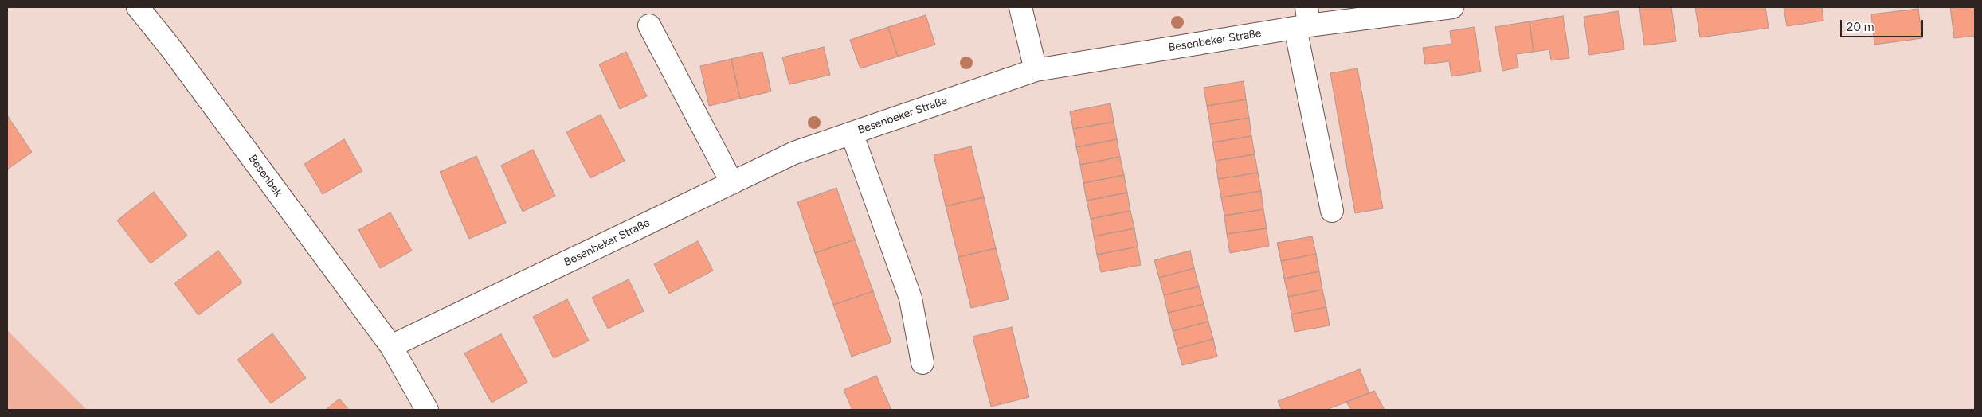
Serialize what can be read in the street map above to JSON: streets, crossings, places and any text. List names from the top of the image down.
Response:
{
  "streets": {
    "street": ["Besenbeker Straße", "Besenbek"]
  },
  "crossings": [
    ["Besenbeker Straße", "Besenbek"]
  ],
  "scale_bar": "20 m"
}
